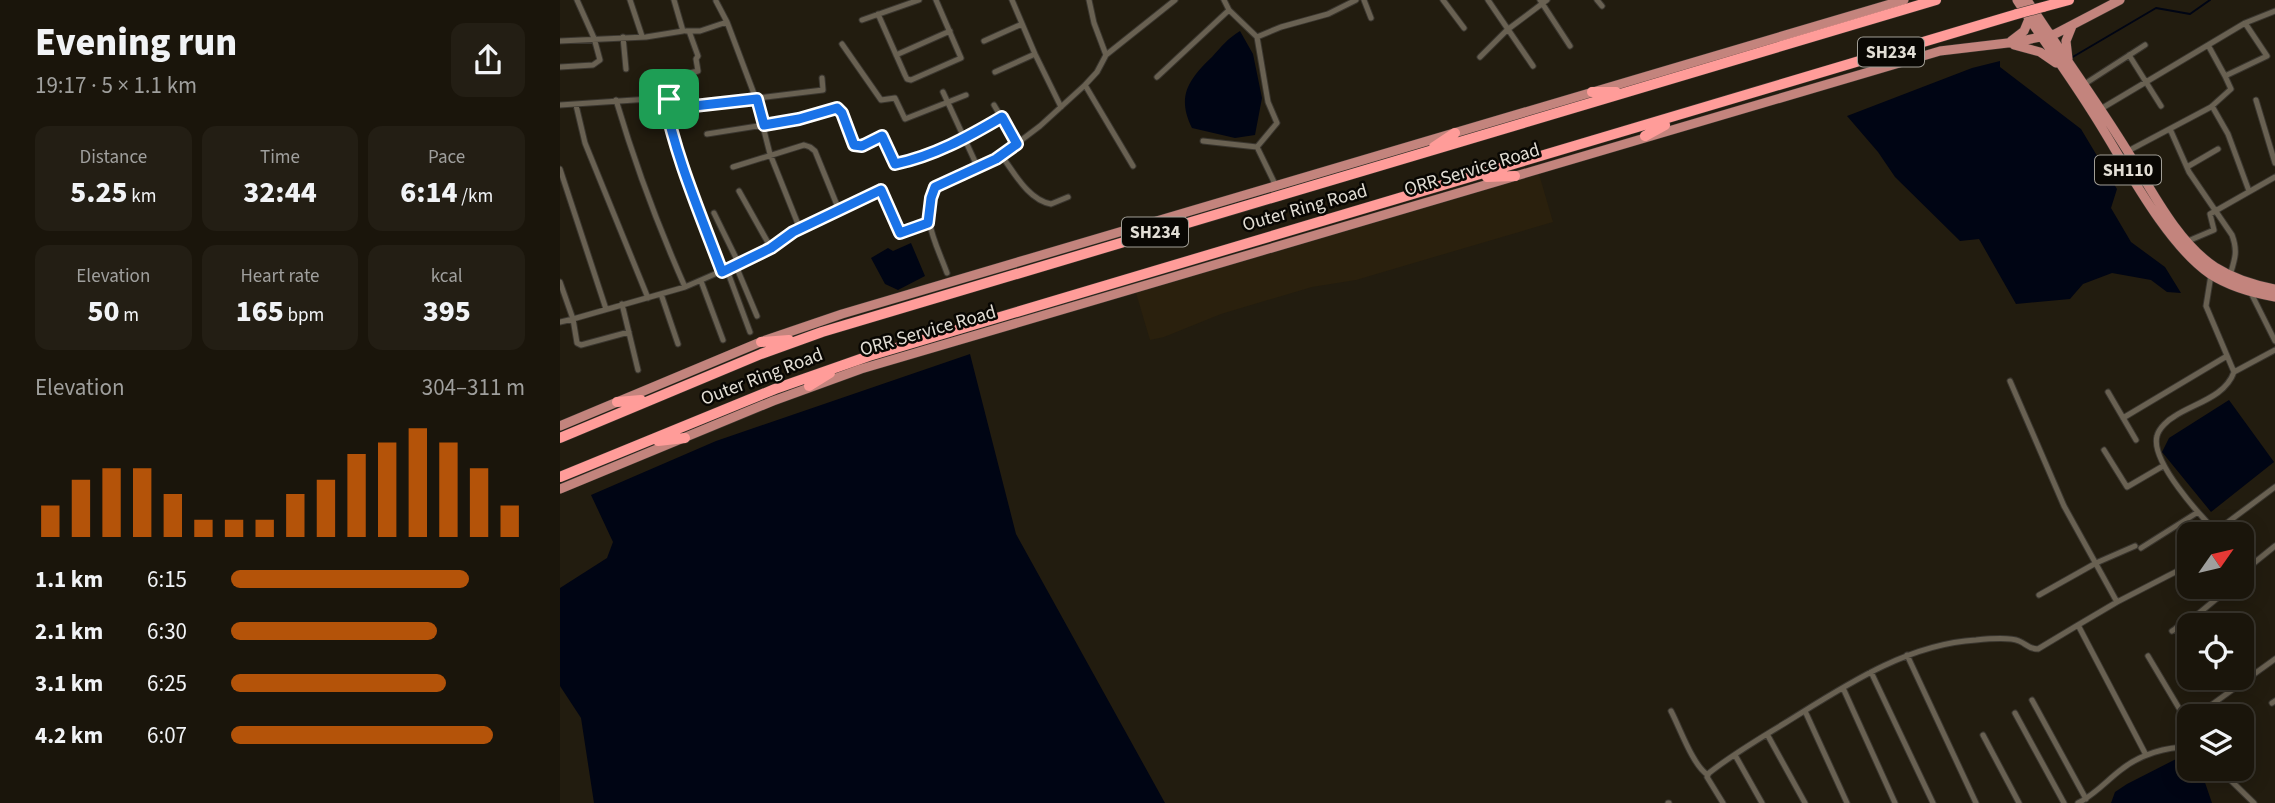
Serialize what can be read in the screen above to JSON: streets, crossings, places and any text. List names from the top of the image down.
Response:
{
  "streets": {
    "highway": ["SH234", "Outer Ring Road"],
    "main road": ["ORR Service Road", "SH110"]
  },
  "crossings": [
    ["ORR Service Road", "SH110"]
  ],
  "north": "top right",
  "page": {
    "heading": ["Evening run", "19:17 · 5 × 1.1 km"],
    "stats": [
      ["Distance", "5.25 km"],
      ["Time", "32:44"],
      ["Pace", "6:14 /km"],
      ["Elevation", "50 m"],
      ["Heart rate", "165 bpm"],
      ["kcal", "395"]
    ],
    "chart": ["Elevation", "304–311 m"],
    "list": [
      {
        "name": "1.1 km",
        "note": "6:15"
      },
      {
        "name": "2.1 km",
        "note": "6:30"
      },
      {
        "name": "3.1 km",
        "note": "6:25"
      },
      {
        "name": "4.2 km",
        "note": "6:07"
      }
    ]
  }
}
